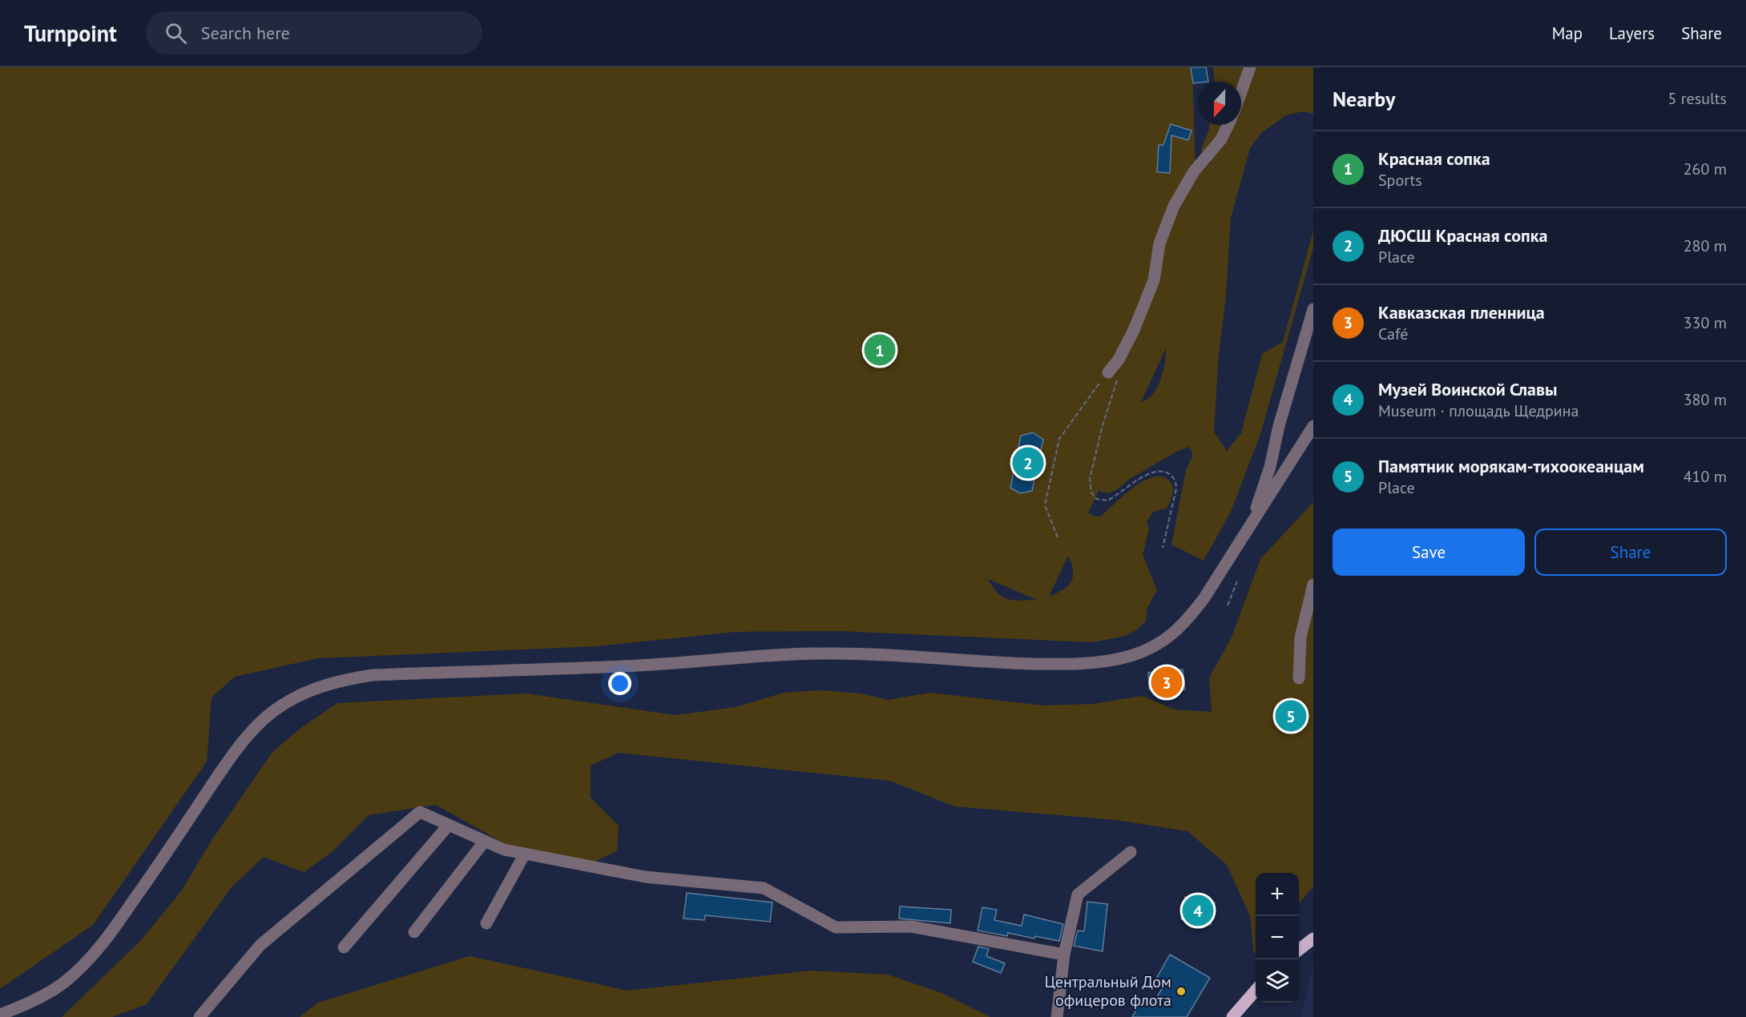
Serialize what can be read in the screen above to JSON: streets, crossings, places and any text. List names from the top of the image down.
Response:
{
  "places": ["Центральный Дом офицеров флота"],
  "north": "bottom",
  "page": {
    "header": "Turnpoint",
    "search": "Search here",
    "nav": ["Map", "Layers", "Share"],
    "heading": ["Nearby", "5 results"],
    "list": [
      {
        "mark": "1",
        "name": "Красная сопка",
        "note": "Sports",
        "value": "260 m"
      },
      {
        "mark": "2",
        "name": "ДЮСШ Красная сопка",
        "note": "Place",
        "value": "280 m"
      },
      {
        "mark": "3",
        "name": "Кавказская пленница",
        "note": "Café",
        "value": "330 m"
      },
      {
        "mark": "4",
        "name": "Музей Воинской Славы",
        "note": "Museum · площадь Щедрина",
        "value": "380 m"
      },
      {
        "mark": "5",
        "name": "Памятник морякам-тихоокеанцам",
        "note": "Place",
        "value": "410 m"
      }
    ],
    "pins": [
      "1",
      "2",
      "3",
      "5",
      "4"
    ],
    "buttons": ["Save", "Share"],
    "map_buttons": ["+", "−"]
  }
}
